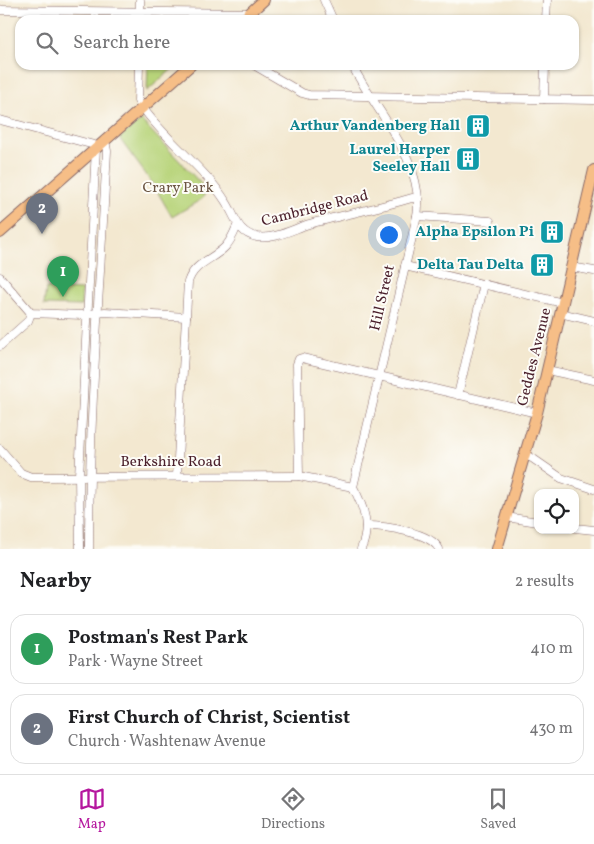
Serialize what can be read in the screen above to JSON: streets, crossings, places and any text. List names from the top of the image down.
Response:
{
  "streets": {
    "main road": ["Geddes Avenue"],
    "street": ["Cambridge Road", "Hill Street", "Berkshire Road"]
  },
  "crossings": [
    ["Cambridge Road", "Hill Street"],
    ["Hill Street", "Berkshire Road"]
  ],
  "parks": ["Crary Park"],
  "places": {
    "building": [
      "Arthur Vandenberg Hall",
      "Laurel Harper Seeley Hall",
      "Alpha Epsilon Pi",
      "Delta Tau Delta"
    ]
  },
  "page": {
    "search": "Search here",
    "pins": ["2", "1"],
    "heading": ["Nearby", "2 results"],
    "list": [
      {
        "mark": "1",
        "name": "Postman's Rest Park",
        "note": "Park · Wayne Street",
        "value": "410 m"
      },
      {
        "mark": "2",
        "name": "First Church of Christ, Scientist",
        "note": "Church · Washtenaw Avenue",
        "value": "430 m"
      }
    ],
    "nav": ["Map", "Directions", "Saved"]
  }
}
